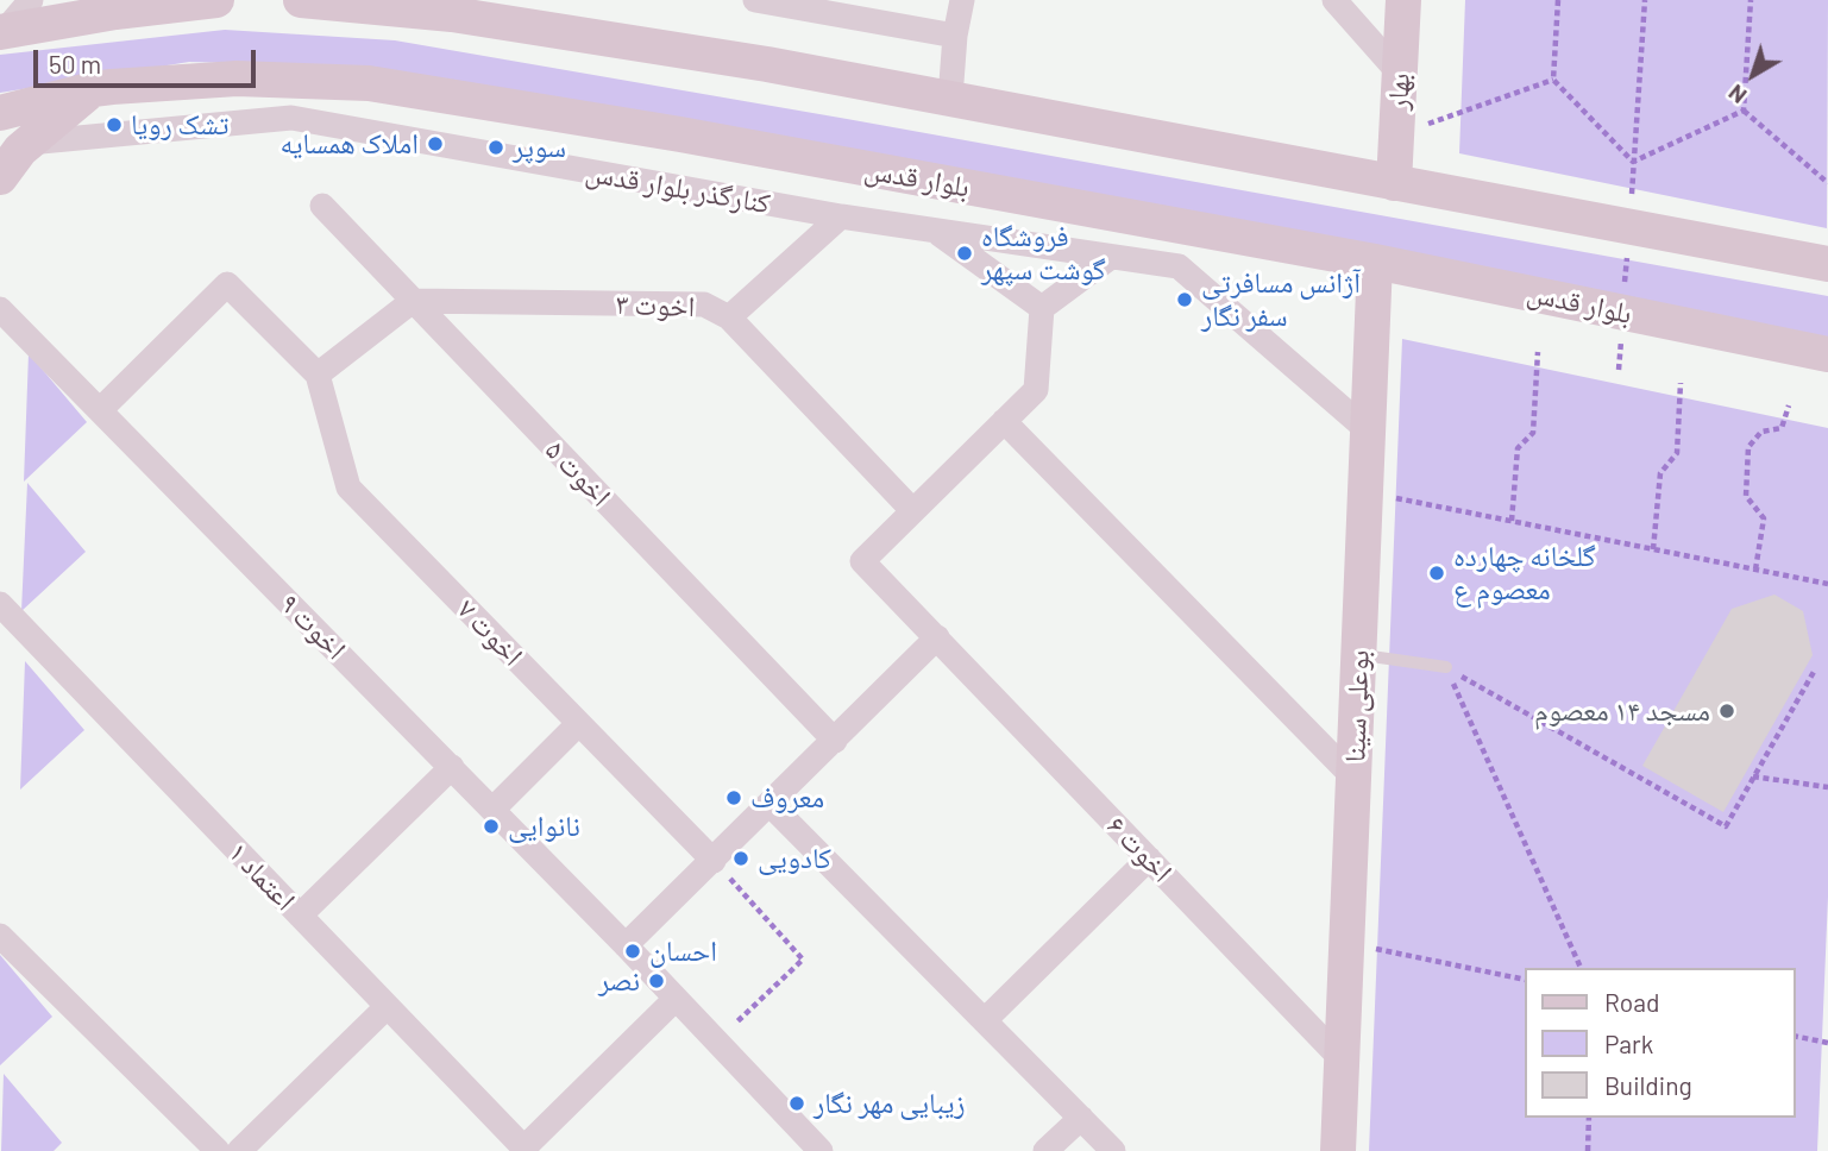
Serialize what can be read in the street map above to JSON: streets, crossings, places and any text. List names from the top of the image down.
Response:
{
  "streets": {
    "main road": ["بهار", "بلوار قدس", "بوعلی سینا"],
    "street": [
      "کنارگذر بلوار قدس",
      "اخوت ۳",
      "اخوت ۵",
      "اخوت ۹",
      "اخوت ۷",
      "اخوت ۶",
      "اعتماد ۱"
    ]
  },
  "crossings": [
    ["بلوار قدس", "بوعلی سینا"],
    ["کنارگذر بلوار قدس", "بوعلی سینا"],
    ["اخوت ۳", "اخوت ۵"],
    ["اخوت ۳", "اخوت ۶"],
    ["بوعلی سینا", "اخوت ۶"]
  ],
  "places": [
    "تشک رویا",
    "املاک همسایه",
    "سوپر",
    "فروشگاه گوشت سپهر",
    "آژانس مسافرتی سفر نگار",
    "گلخانه چهارده معصوم ع",
    "مسجد ۱۴ معصوم",
    "معروف",
    "نانوایی",
    "کادویی",
    "احسان",
    "نصر",
    "زیبایی مهر نگار"
  ],
  "legend": ["Road", "Park", "Building"],
  "scale_bar": "50 m",
  "north": "bottom left"
}
